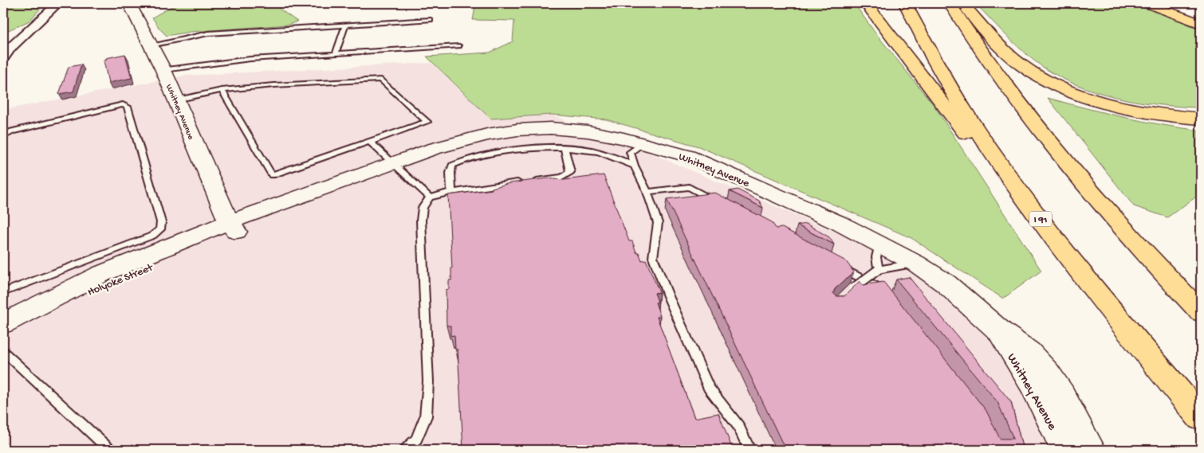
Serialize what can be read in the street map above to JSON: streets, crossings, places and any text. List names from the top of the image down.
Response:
{
  "streets": {
    "highway": ["I 91"],
    "main road": ["Whitney Avenue", "Holyoke Street"]
  },
  "crossings": [
    ["Whitney Avenue", "Holyoke Street"]
  ]
}
